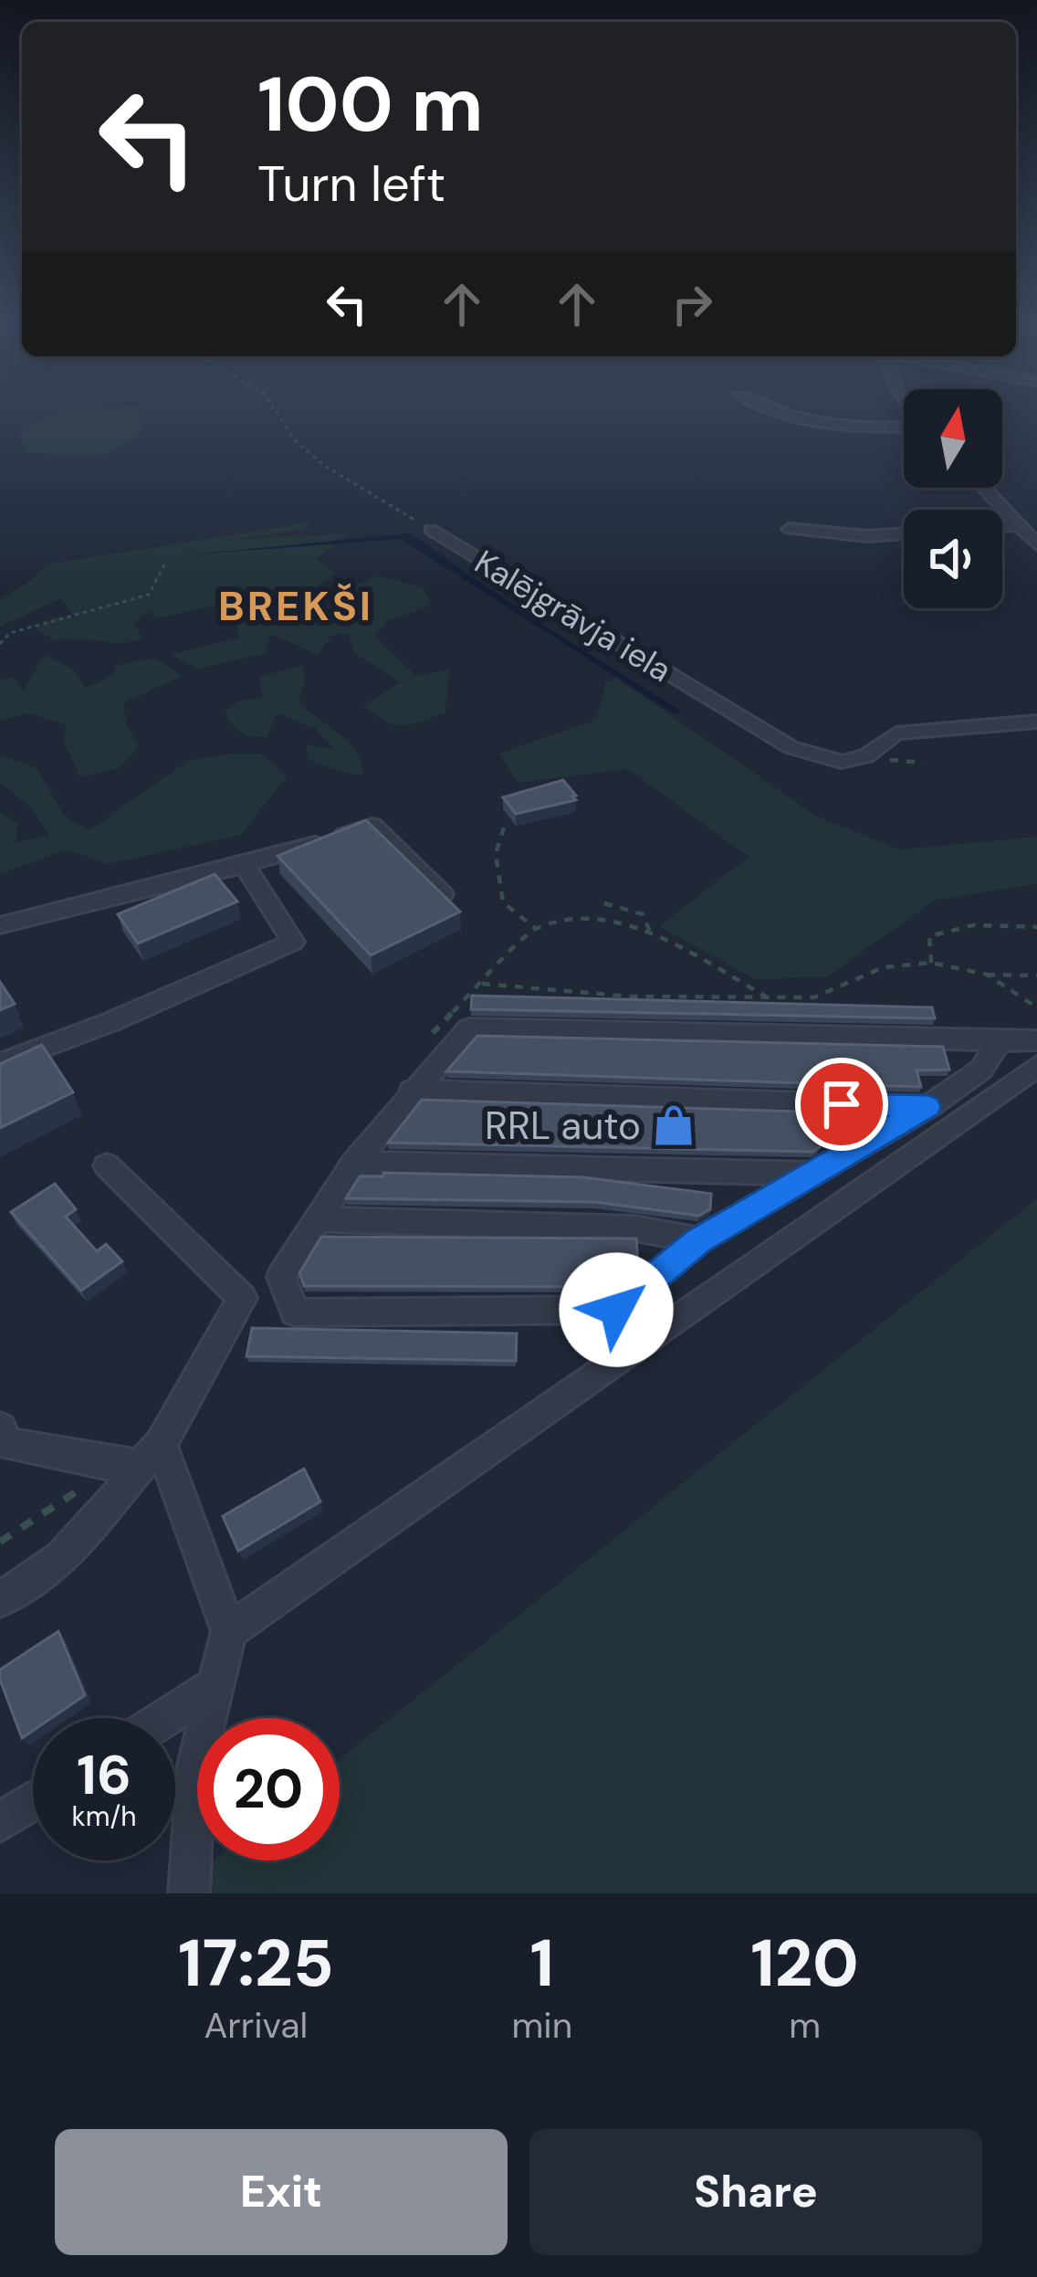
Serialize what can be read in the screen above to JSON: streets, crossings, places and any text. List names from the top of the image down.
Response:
{
  "streets": {
    "street": ["Kalējgrāvja iela"]
  },
  "districts": ["BREKŠI"],
  "places": {
    "shop": ["RRL auto"]
  },
  "north": "top",
  "page": {
    "turn": ["100 m", "Turn left"],
    "speed": "16 km/h",
    "limit": "20",
    "eta": [
      "17:25",
      "Arrival",
      "1",
      "min",
      "120",
      "m"
    ],
    "buttons": ["Exit", "Share"]
  }
}
